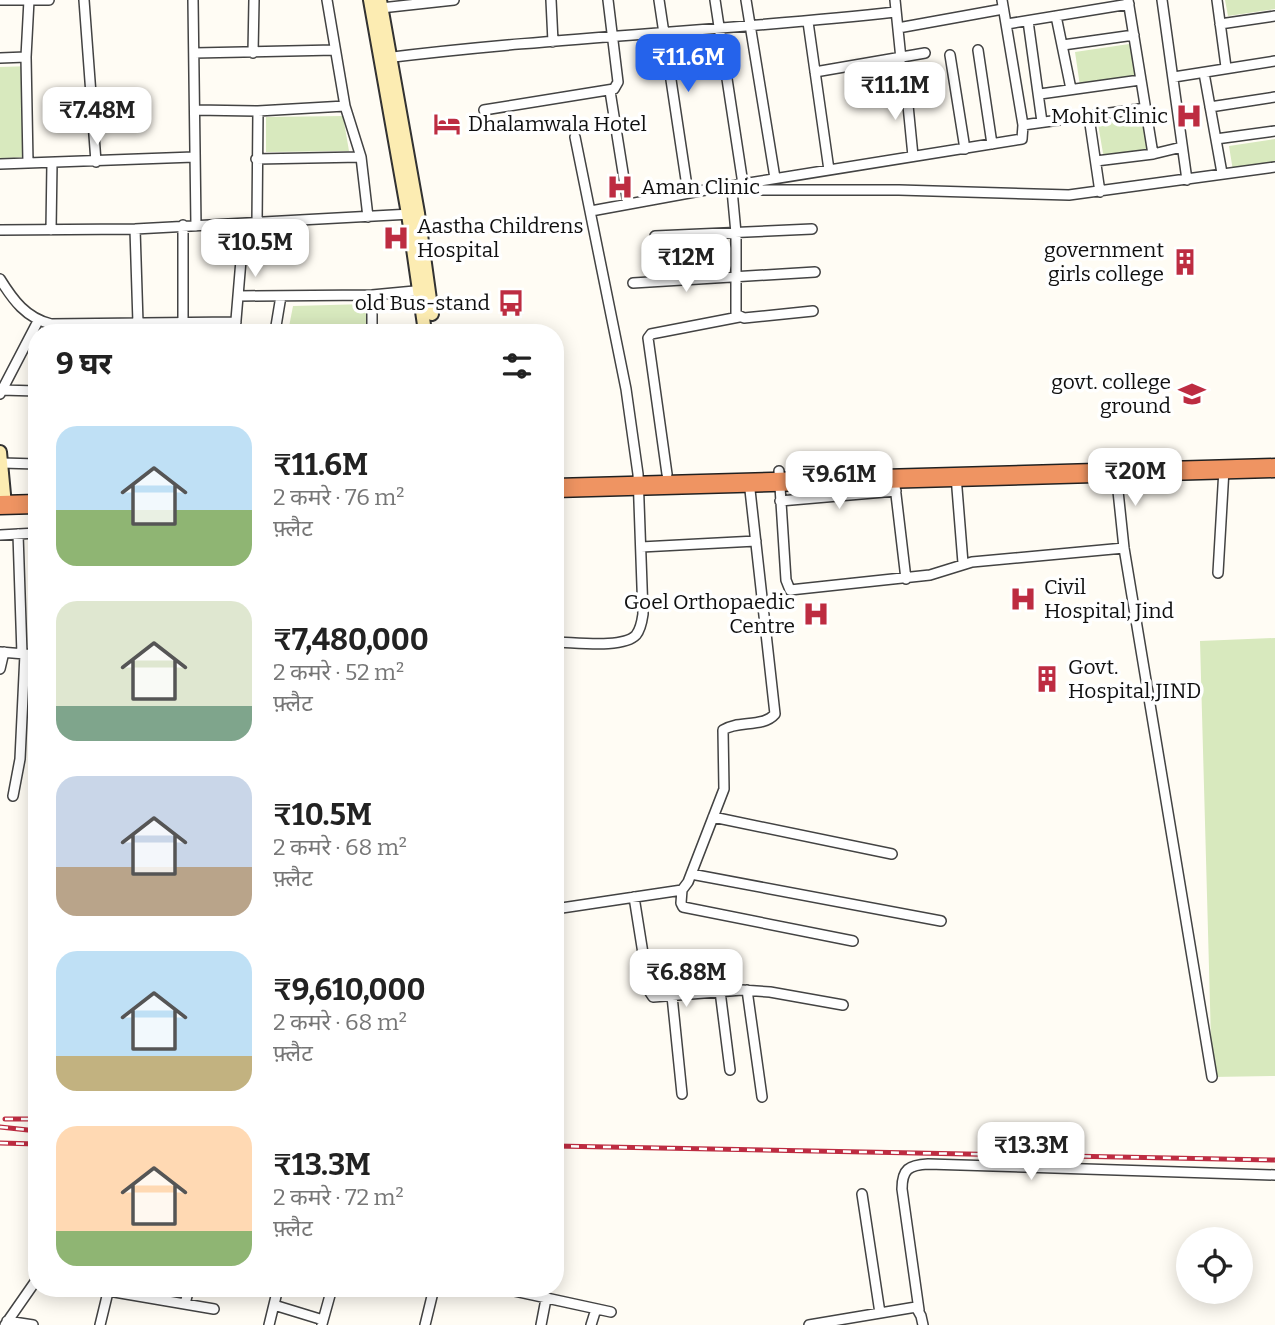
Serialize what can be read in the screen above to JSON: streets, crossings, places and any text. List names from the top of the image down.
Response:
{
  "places": {
    "hospital": [
      "Mohit Clinic",
      "Aman Clinic",
      "Aastha Childrens Hospital",
      "Civil Hospital, Jind",
      "Goel Orthopaedic Centre"
    ],
    "hotel": ["Dhalamwala Hotel"],
    "building": ["government girls college", "Govt. Hospital,JIND"],
    "bus stop": ["old Bus-stand"],
    "school or university": ["govt. college ground"]
  },
  "page": {
    "price": [
      "₹11.6M",
      "₹11.1M",
      "₹7.48M",
      "₹10.5M",
      "₹12M",
      "₹20M",
      "₹9.61M",
      "₹6.88M",
      "₹13.3M"
    ],
    "heading": "9 घर",
    "list": [
      {
        "name": "₹11.6M",
        "note": "2 कमरे · 76 m² · फ़्लैट"
      },
      {
        "name": "₹7,480,000",
        "note": "2 कमरे · 52 m² · फ़्लैट"
      },
      {
        "name": "₹10.5M",
        "note": "2 कमरे · 68 m² · फ़्लैट"
      },
      {
        "name": "₹9,610,000",
        "note": "2 कमरे · 68 m² · फ़्लैट"
      },
      {
        "name": "₹13.3M",
        "note": "2 कमरे · 72 m² · फ़्लैट"
      }
    ]
  }
}
